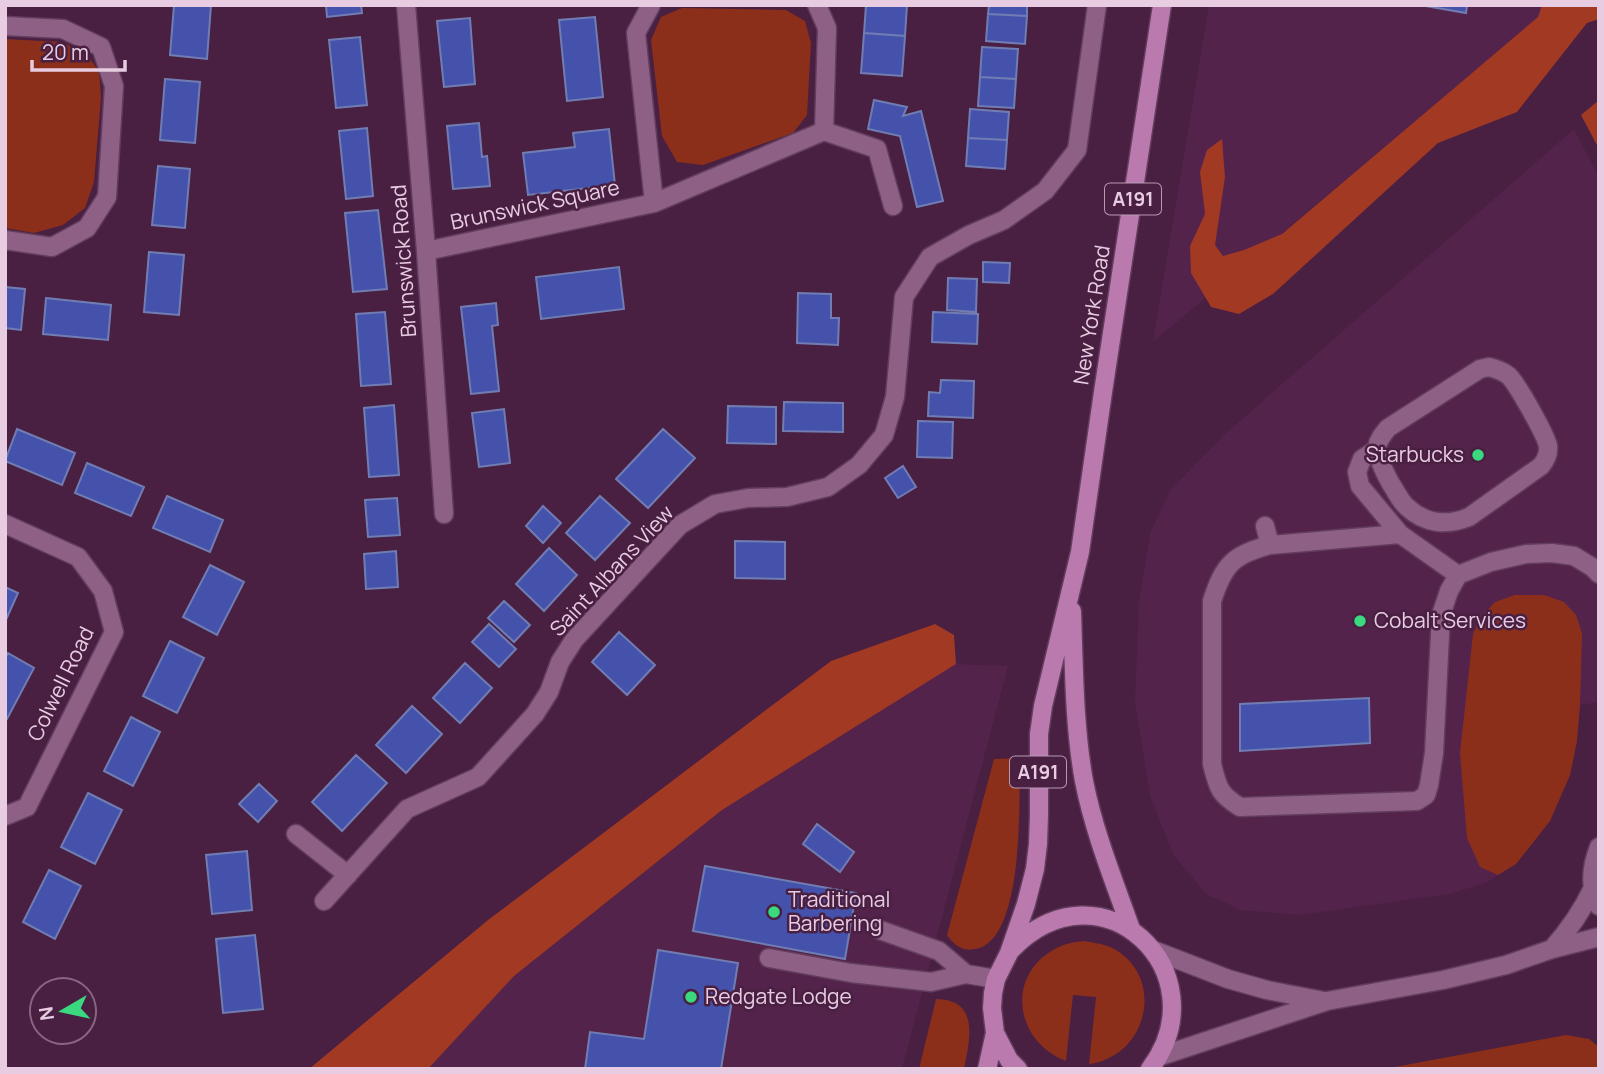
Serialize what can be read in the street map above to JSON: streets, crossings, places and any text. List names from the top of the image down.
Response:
{
  "streets": {
    "main road": ["A191", "New York Road"],
    "street": [
      "Brunswick Square",
      "Brunswick Road",
      "Saint Albans View",
      "Colwell Road"
    ]
  },
  "crossings": [
    ["Brunswick Square", "Brunswick Road"]
  ],
  "places": [
    "Starbucks",
    "Cobalt Services",
    "Traditional Barbering",
    "Redgate Lodge"
  ],
  "scale_bar": "20 m",
  "north": "left"
}
